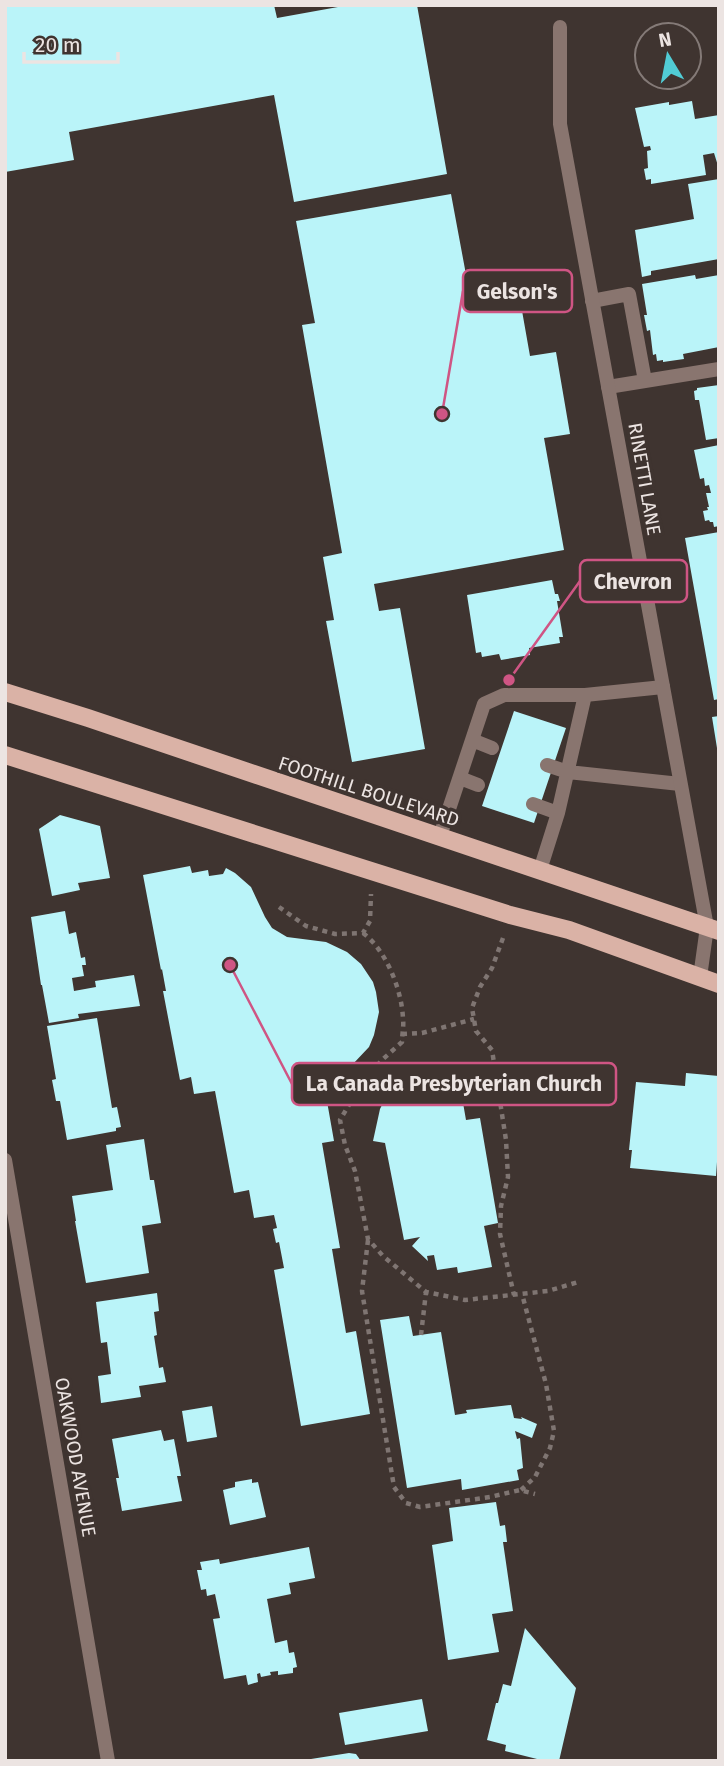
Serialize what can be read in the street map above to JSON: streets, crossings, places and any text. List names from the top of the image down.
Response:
{
  "streets": {
    "main road": ["FOOTHILL BOULEVARD"],
    "street": ["RINETTI LANE", "OAKWOOD AVENUE"]
  },
  "crossings": [
    ["RINETTI LANE", "FOOTHILL BOULEVARD"]
  ],
  "places": ["Gelson's", "Chevron", "La Canada Presbyterian Church"],
  "scale_bar": "20 m",
  "north": "top"
}
